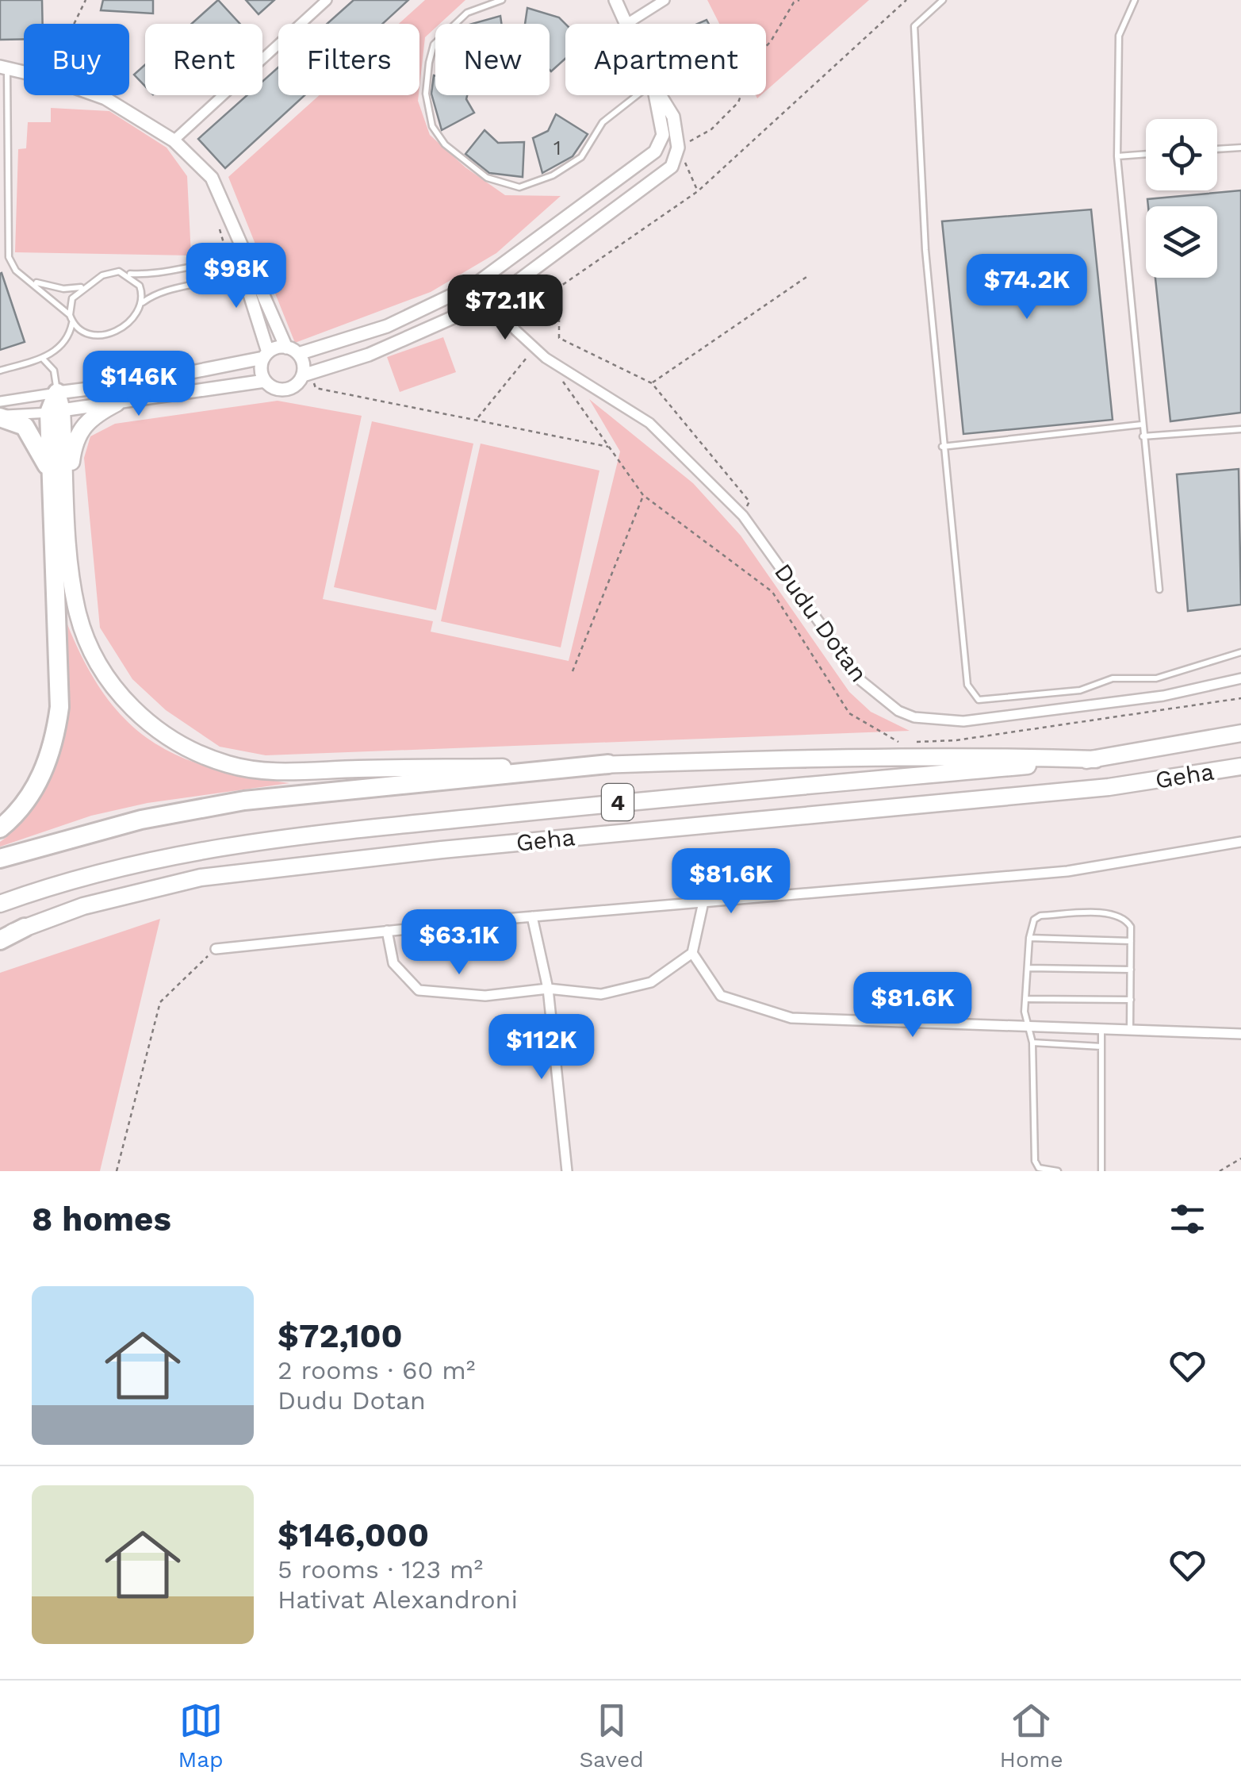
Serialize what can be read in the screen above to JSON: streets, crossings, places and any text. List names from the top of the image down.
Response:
{
  "streets": {
    "highway": ["Geha", "4"],
    "street": ["Dudu Dotan"]
  },
  "house_numbers": ["1"],
  "page": {
    "chip": [
      "Buy",
      "Rent",
      "Filters",
      "New",
      "Apartment"
    ],
    "price": [
      "$98K",
      "$74.2K",
      "$72.1K",
      "$146K",
      "$81.6K",
      "$63.1K",
      "$81.6K",
      "$112K"
    ],
    "heading": "8 homes",
    "list": [
      {
        "name": "$72,100",
        "note": "2 rooms · 60 m² · Dudu Dotan"
      },
      {
        "name": "$146,000",
        "note": "5 rooms · 123 m² · Hativat Alexandroni"
      }
    ],
    "tabs": ["Map", "Saved", "Home"]
  }
}
